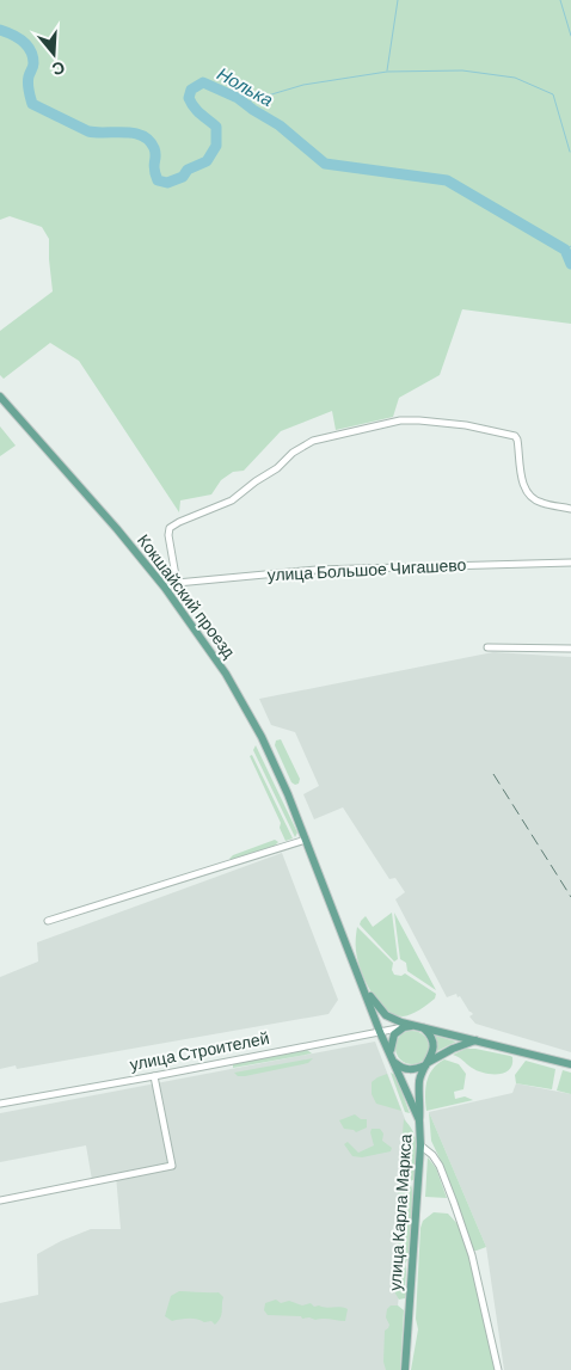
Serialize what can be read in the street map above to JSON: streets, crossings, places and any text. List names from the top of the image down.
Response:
{
  "streets": {
    "main road": ["Кокшайский проезд", "улица Карла Маркса"],
    "street": ["улица Большое Чигашево", "улица Строителей"]
  },
  "crossings": [
    ["улица Большое Чигашево", "Кокшайский проезд"],
    ["Кокшайский проезд", "улица Строителей"],
    ["Кокшайский проезд", "улица Карла Маркса"],
    ["улица Строителей", "улица Карла Маркса"]
  ],
  "water": ["Нолька"],
  "north": "bottom"
}
